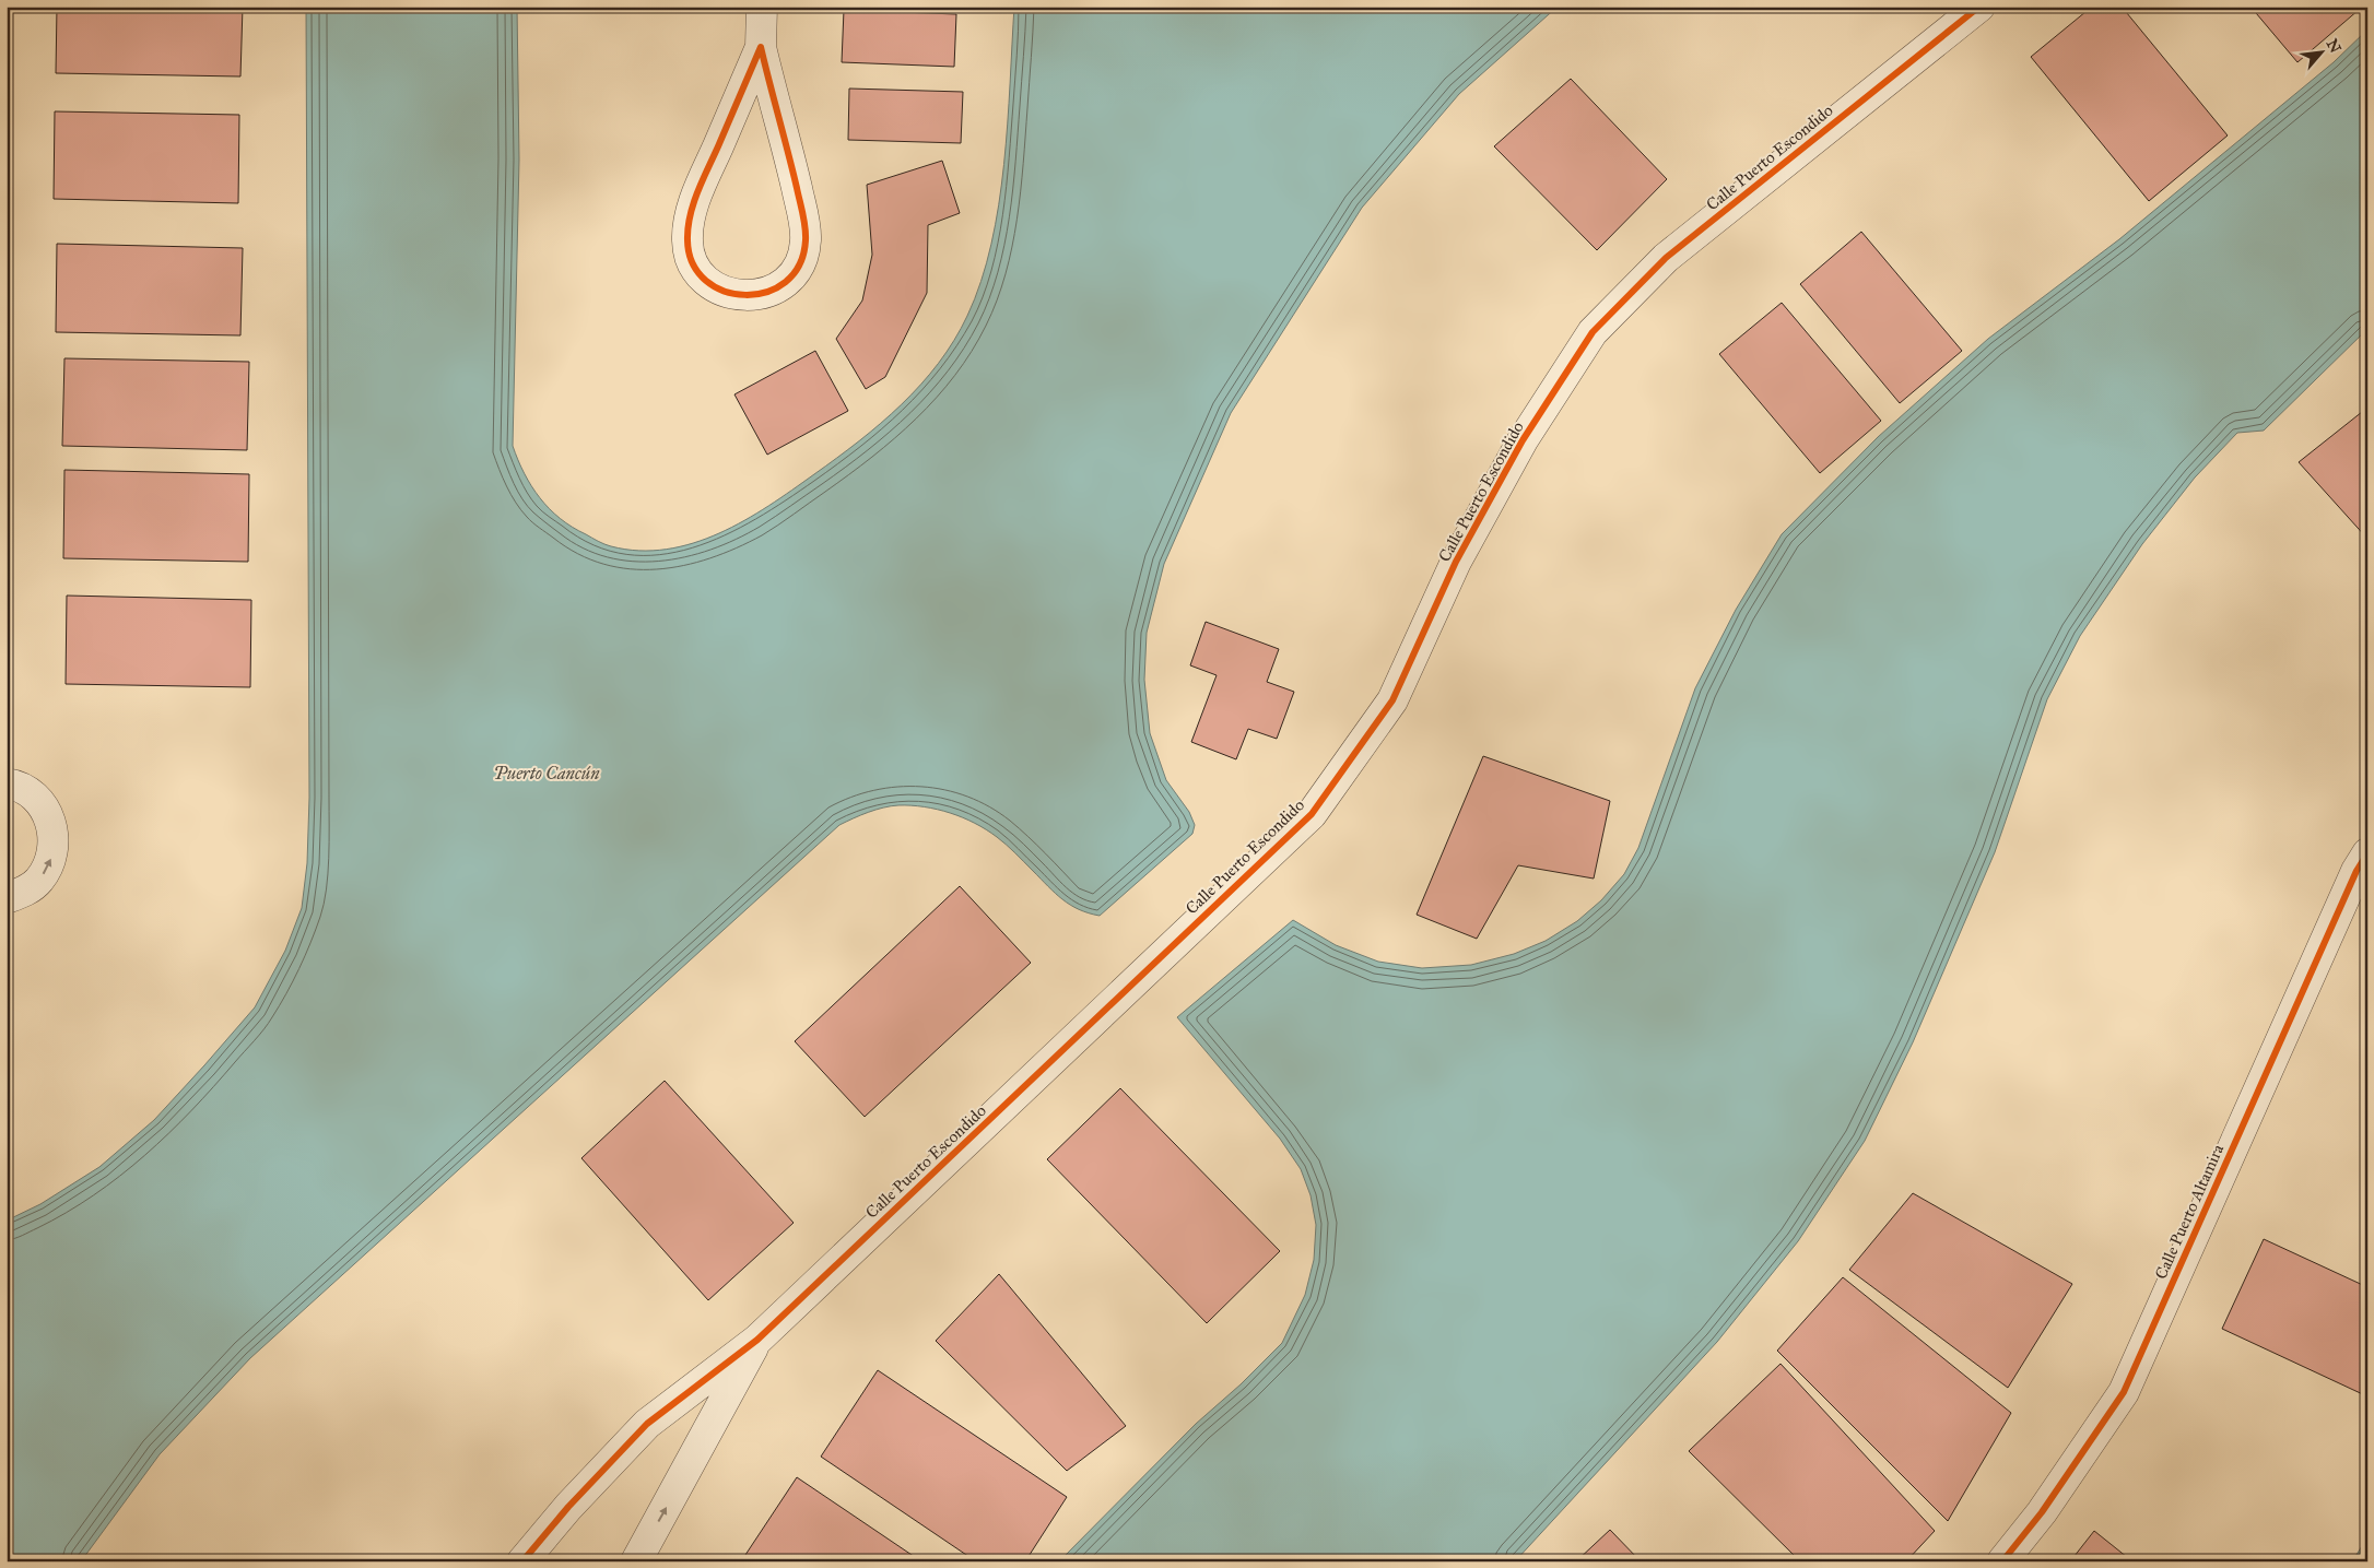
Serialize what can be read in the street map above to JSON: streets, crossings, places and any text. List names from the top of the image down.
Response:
{
  "streets": {
    "street": ["Calle Puerto Escondido", "Calle Puerto Altamira"]
  },
  "water": ["Puerto Cancún"],
  "north": "top right"
}
